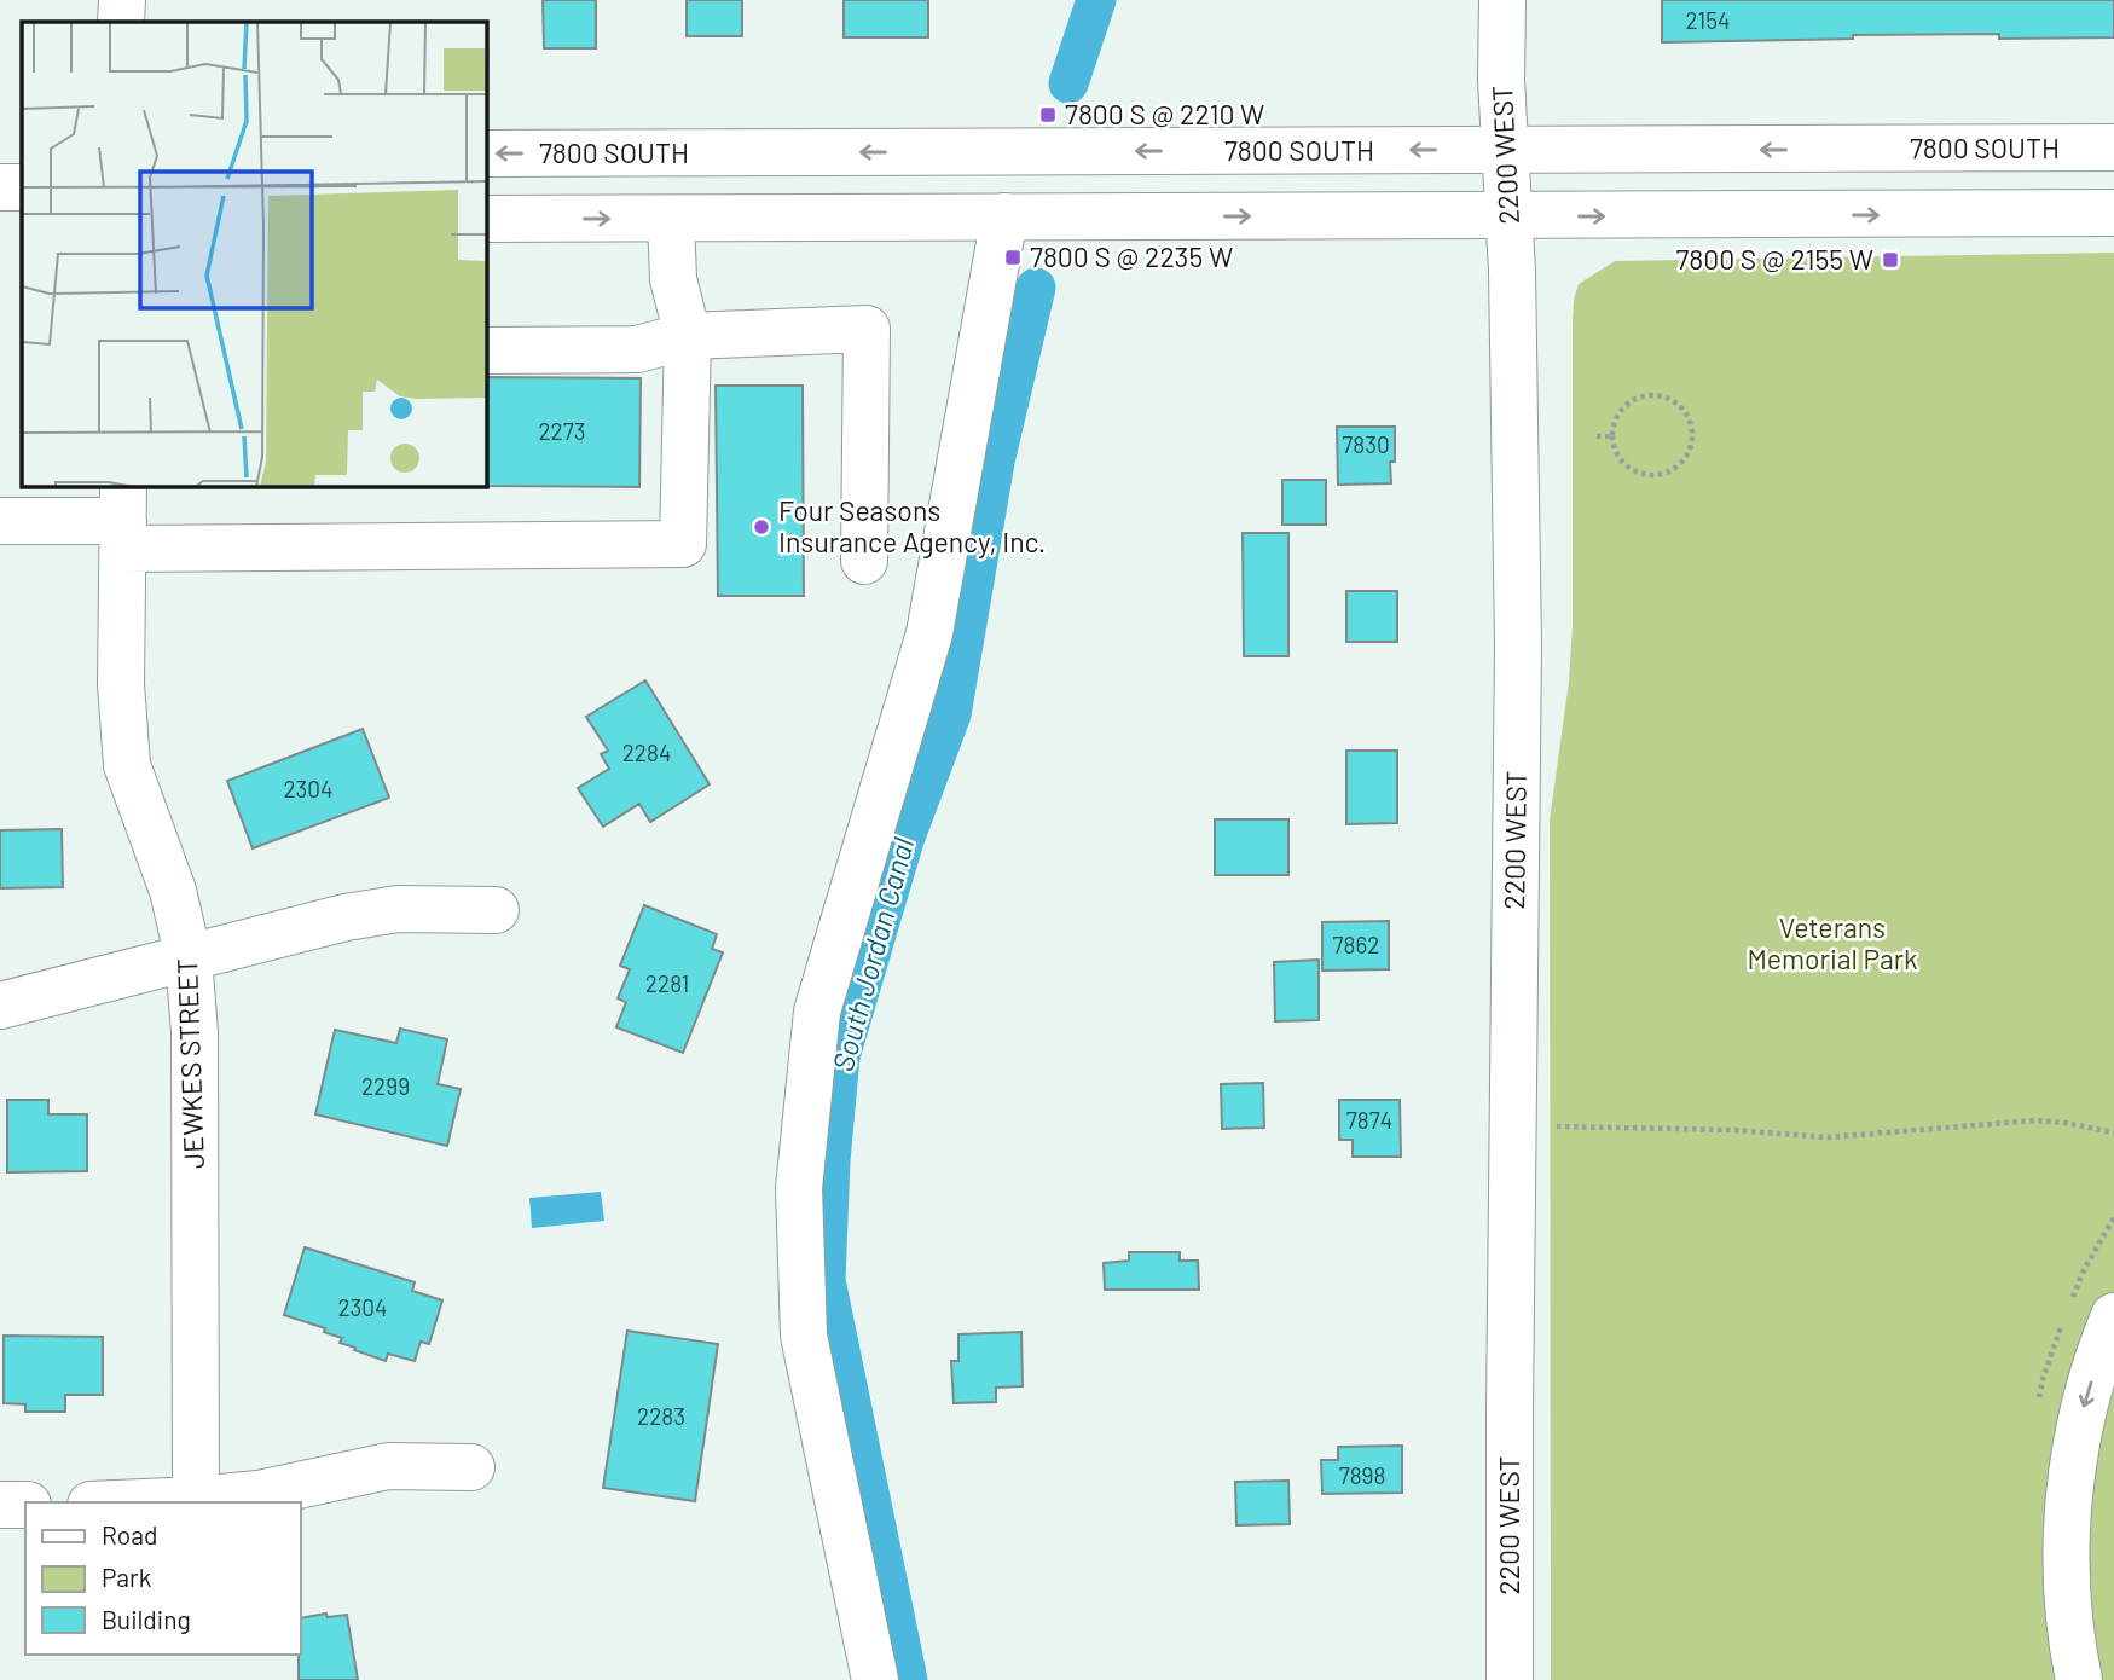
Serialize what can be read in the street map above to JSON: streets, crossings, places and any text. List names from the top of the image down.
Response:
{
  "streets": {
    "street": ["7800 SOUTH", "2200 WEST", "JEWKES STREET"]
  },
  "crossings": [
    ["7800 SOUTH", "2200 WEST"]
  ],
  "water": ["South Jordan Canal"],
  "parks": ["Veterans Memorial Park"],
  "places": {
    "transit": ["7800 S @ 2210 W", "7800 S @ 2235 W", "7800 S @ 2155 W"],
    "other": ["Four Seasons Insurance Agency, Inc."]
  },
  "house_numbers": [
    "2154",
    "2273",
    "7830",
    "2284",
    "2304",
    "7862",
    "2281",
    "2299",
    "7874",
    "2304",
    "2283",
    "7898"
  ],
  "legend": ["Road", "Park", "Building"]
}
